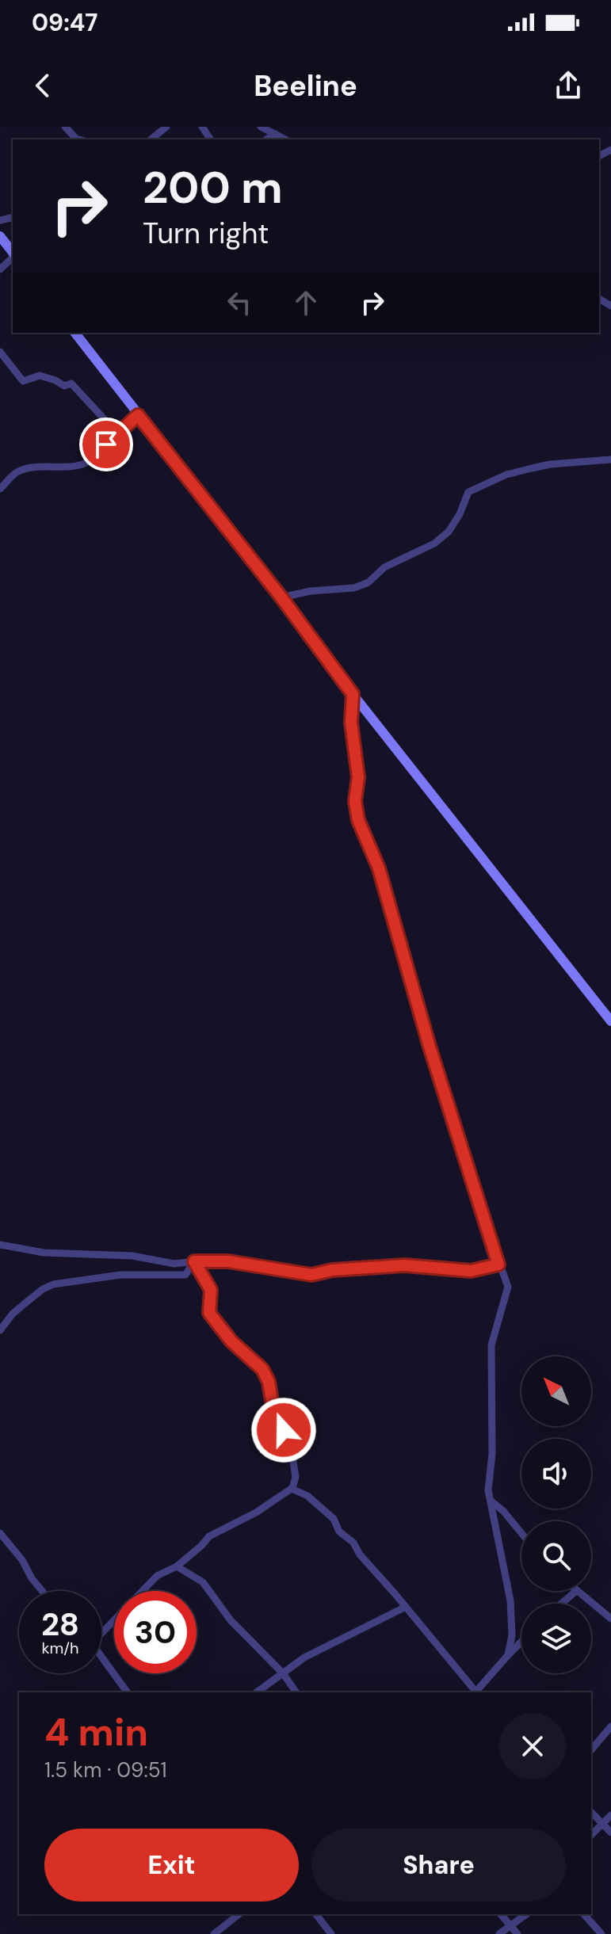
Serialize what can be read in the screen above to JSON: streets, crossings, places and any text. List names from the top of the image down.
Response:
{
  "north": "top left",
  "page": {
    "status": "09:47",
    "header": "Beeline",
    "turn": ["200 m", "Turn right"],
    "speed": "28 km/h",
    "limit": "30",
    "heading": ["4 min", "1.5 km · 09:51"],
    "buttons": ["Exit", "Share"]
  }
}
